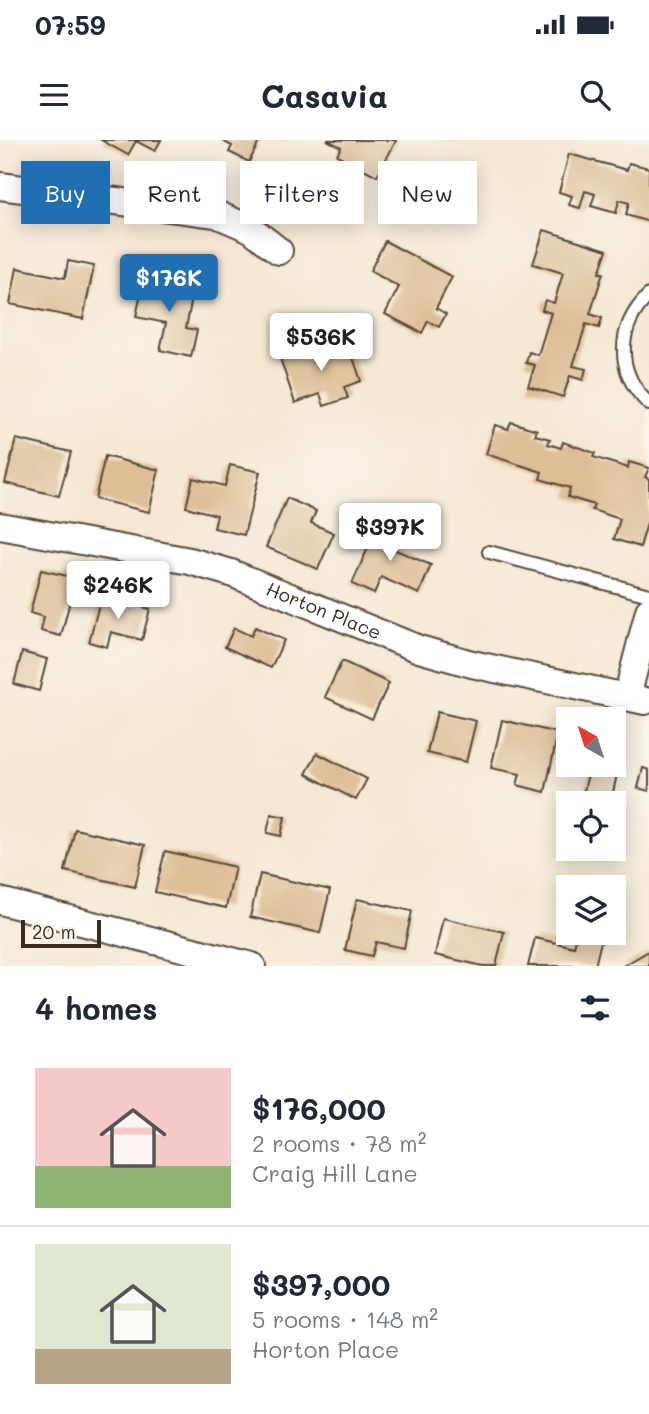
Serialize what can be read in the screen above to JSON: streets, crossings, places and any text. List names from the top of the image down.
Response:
{
  "streets": {
    "street": ["Horton Place"]
  },
  "scale_bar": "20 m",
  "north": "top left",
  "page": {
    "status": "07:59",
    "header": "Casavia",
    "chip": [
      "Buy",
      "Rent",
      "Filters",
      "New"
    ],
    "price": [
      "$176K",
      "$536K",
      "$397K",
      "$246K"
    ],
    "scale": "20 m",
    "heading": "4 homes",
    "list": [
      {
        "name": "$176,000",
        "note": "2 rooms · 78 m² · Craig Hill Lane"
      },
      {
        "name": "$397,000",
        "note": "5 rooms · 148 m² · Horton Place"
      }
    ]
  }
}
